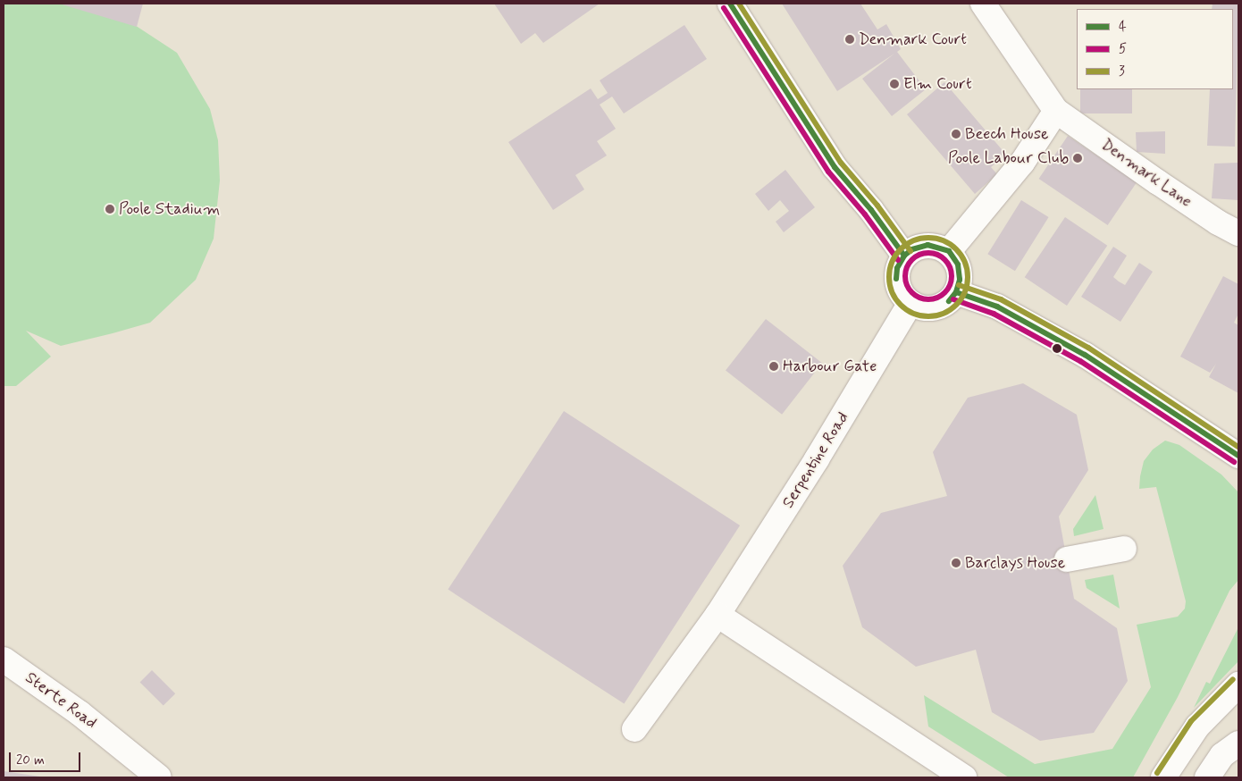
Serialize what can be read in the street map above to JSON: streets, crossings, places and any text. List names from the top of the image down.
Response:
{
  "streets": {
    "street": ["Denmark Lane", "Serpentine Road", "Sterte Road"]
  },
  "places": [
    "Denmark Court",
    "Elm Court",
    "Beech House",
    "Poole Labour Club",
    "Poole Stadium",
    "Harbour Gate",
    "Barclays House"
  ],
  "lines": ["transit line 4", "transit line 3", "transit line 5"],
  "legend": ["4", "5", "3"],
  "scale_bar": "20 m"
}
